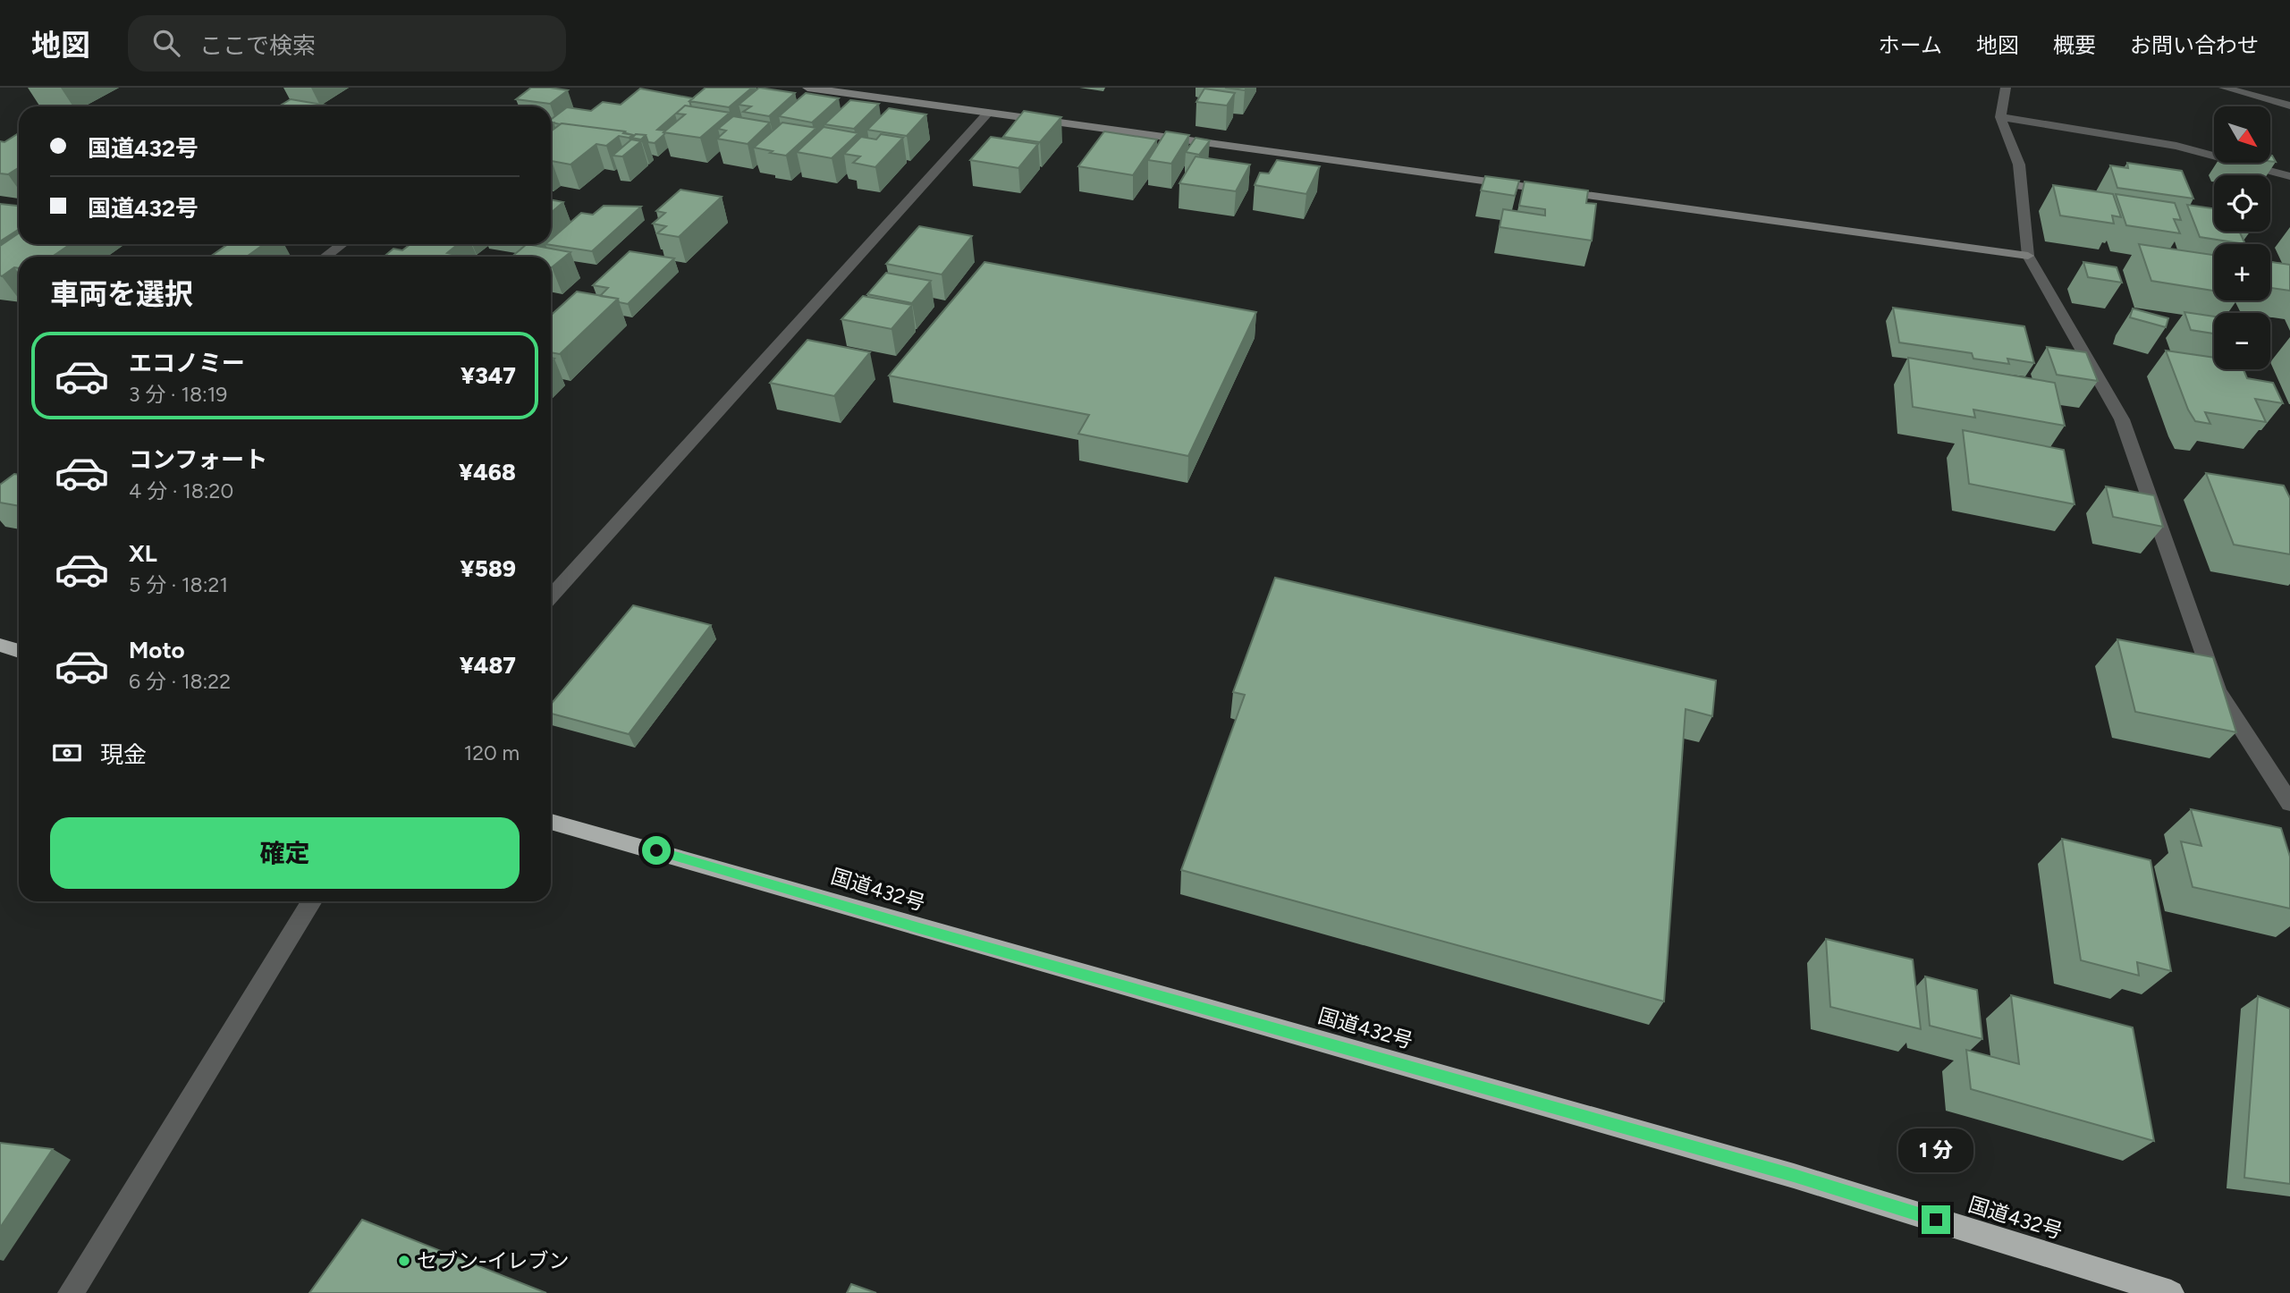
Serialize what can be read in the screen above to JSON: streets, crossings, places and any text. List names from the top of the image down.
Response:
{
  "streets": {
    "highway": ["国道432号"]
  },
  "places": ["セブン-イレブン"],
  "north": "bottom right",
  "page": {
    "header": "地図",
    "search": "ここで検索",
    "nav": [
      "ホーム",
      "地図",
      "概要",
      "お問い合わせ"
    ],
    "map_buttons": ["+", "−"],
    "banner": ["国道432号", "国道432号"],
    "heading": "車両を選択",
    "list": [
      {
        "name": "エコノミー",
        "note": "3 分 · 18:19",
        "value": "¥347"
      },
      {
        "name": "コンフォート",
        "note": "4 分 · 18:20",
        "value": "¥468"
      },
      {
        "name": "XL",
        "note": "5 分 · 18:21",
        "value": "¥589"
      },
      {
        "name": "Moto",
        "note": "6 分 · 18:22",
        "value": "¥487"
      }
    ],
    "pay": ["現金", "120 m"],
    "buttons": "確定",
    "bubble": "1 分"
  }
}
